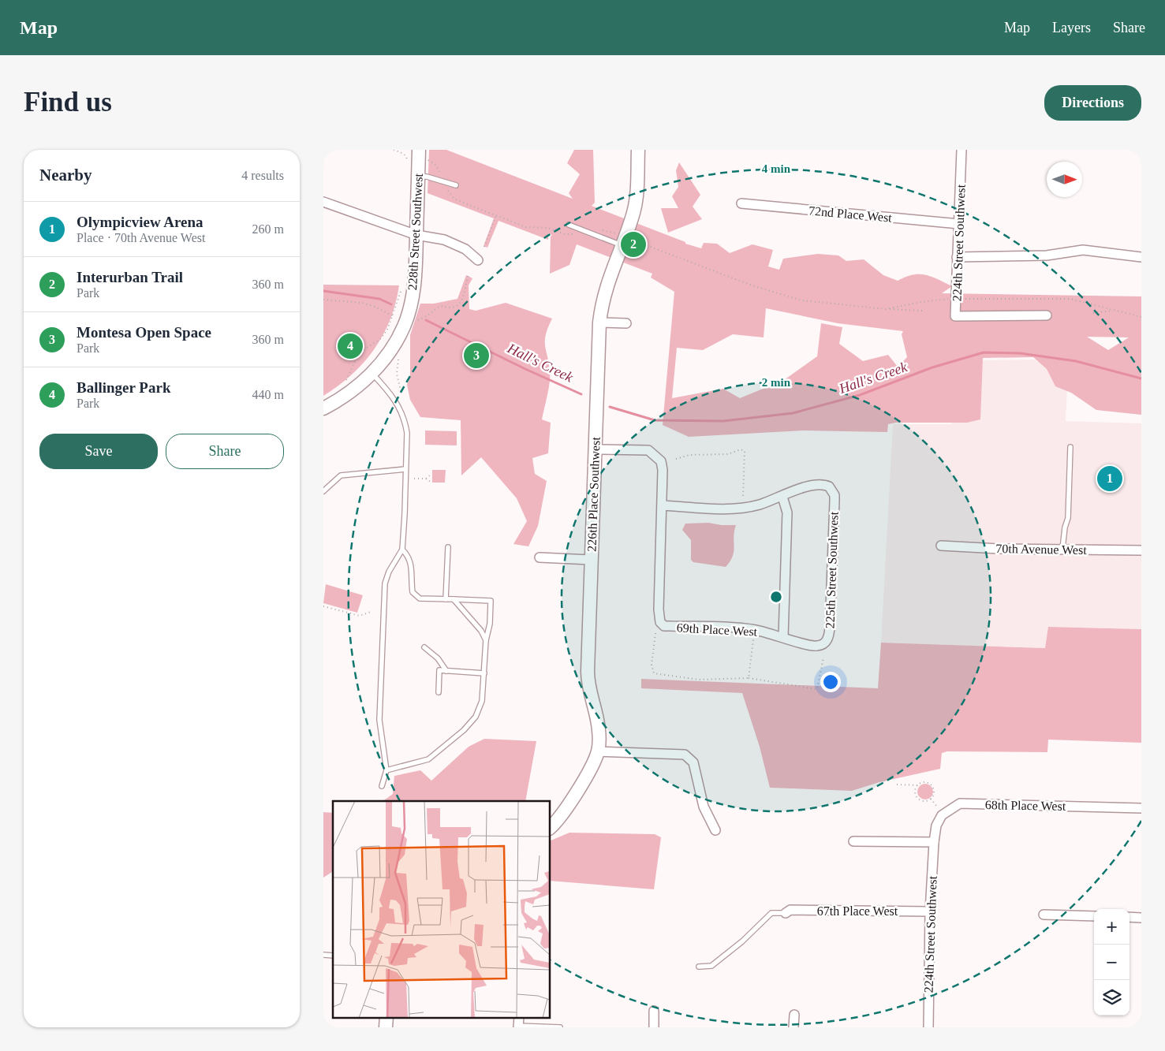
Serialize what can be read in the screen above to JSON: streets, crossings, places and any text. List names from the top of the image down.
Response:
{
  "streets": {
    "street": [
      "72nd Place West",
      "228th Street Southwest",
      "224th Street Southwest",
      "226th Place Southwest",
      "70th Avenue West",
      "225th Street Southwest",
      "69th Place West",
      "68th Place West",
      "67th Place West"
    ]
  },
  "crossings": [
    ["72nd Place West", "224th Street Southwest"],
    ["224th Street Southwest", "68th Place West"],
    ["224th Street Southwest", "67th Place West"],
    ["225th Street Southwest", "69th Place West"]
  ],
  "water": ["Hall's Creek"],
  "north": "right",
  "page": {
    "header": "Map",
    "nav": ["Map", "Layers", "Share"],
    "buttons": [
      "Directions",
      ["Save", "Share"]
    ],
    "title": "Find us",
    "heading": ["Nearby", "4 results"],
    "list": [
      {
        "mark": "1",
        "name": "Olympicview Arena",
        "note": "Place · 70th Avenue West",
        "value": "260 m"
      },
      {
        "mark": "2",
        "name": "Interurban Trail",
        "note": "Park",
        "value": "360 m"
      },
      {
        "mark": "3",
        "name": "Montesa Open Space",
        "note": "Park",
        "value": "360 m"
      },
      {
        "mark": "4",
        "name": "Ballinger Park",
        "note": "Park",
        "value": "440 m"
      }
    ],
    "pins": [
      "2",
      "4",
      "3",
      "1"
    ],
    "map_buttons": ["+", "−"]
  },
  "rings": ["4 min", "2 min"]
}
